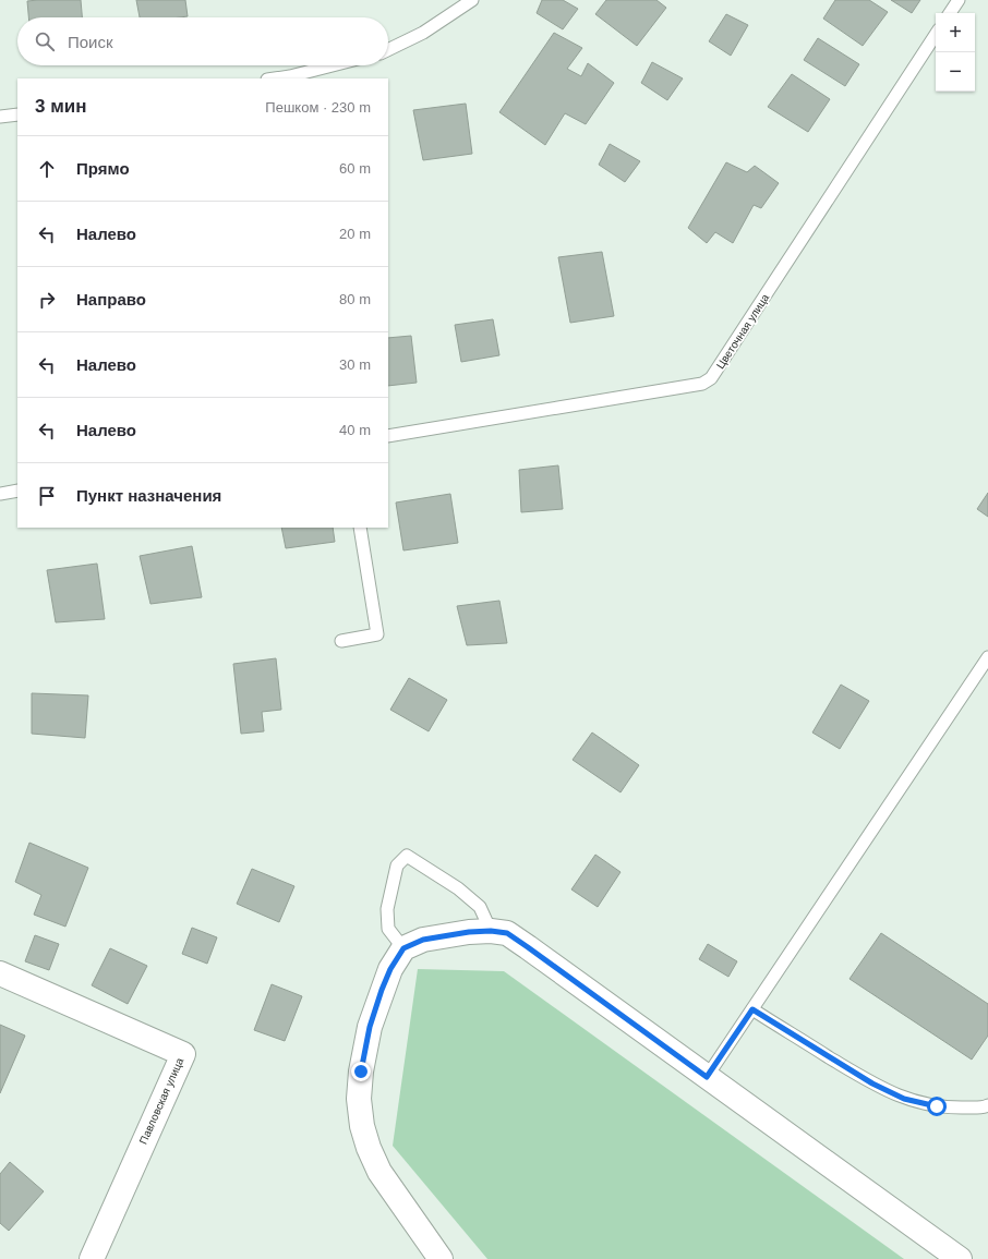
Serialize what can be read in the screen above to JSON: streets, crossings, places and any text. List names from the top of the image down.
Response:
{
  "streets": {
    "street": ["Павловская улица"],
    "lane": ["Цветочная улица"]
  },
  "page": {
    "map_buttons": ["+", "−"],
    "search": "Поиск",
    "heading": ["3 мин", "Пешком · 230 m"],
    "list": [
      ["Прямо", "60 m"],
      ["Налево", "20 m"],
      ["Направо", "80 m"],
      ["Налево", "30 m"],
      ["Налево", "40 m"],
      "Пункт назначения"
    ]
  }
}
